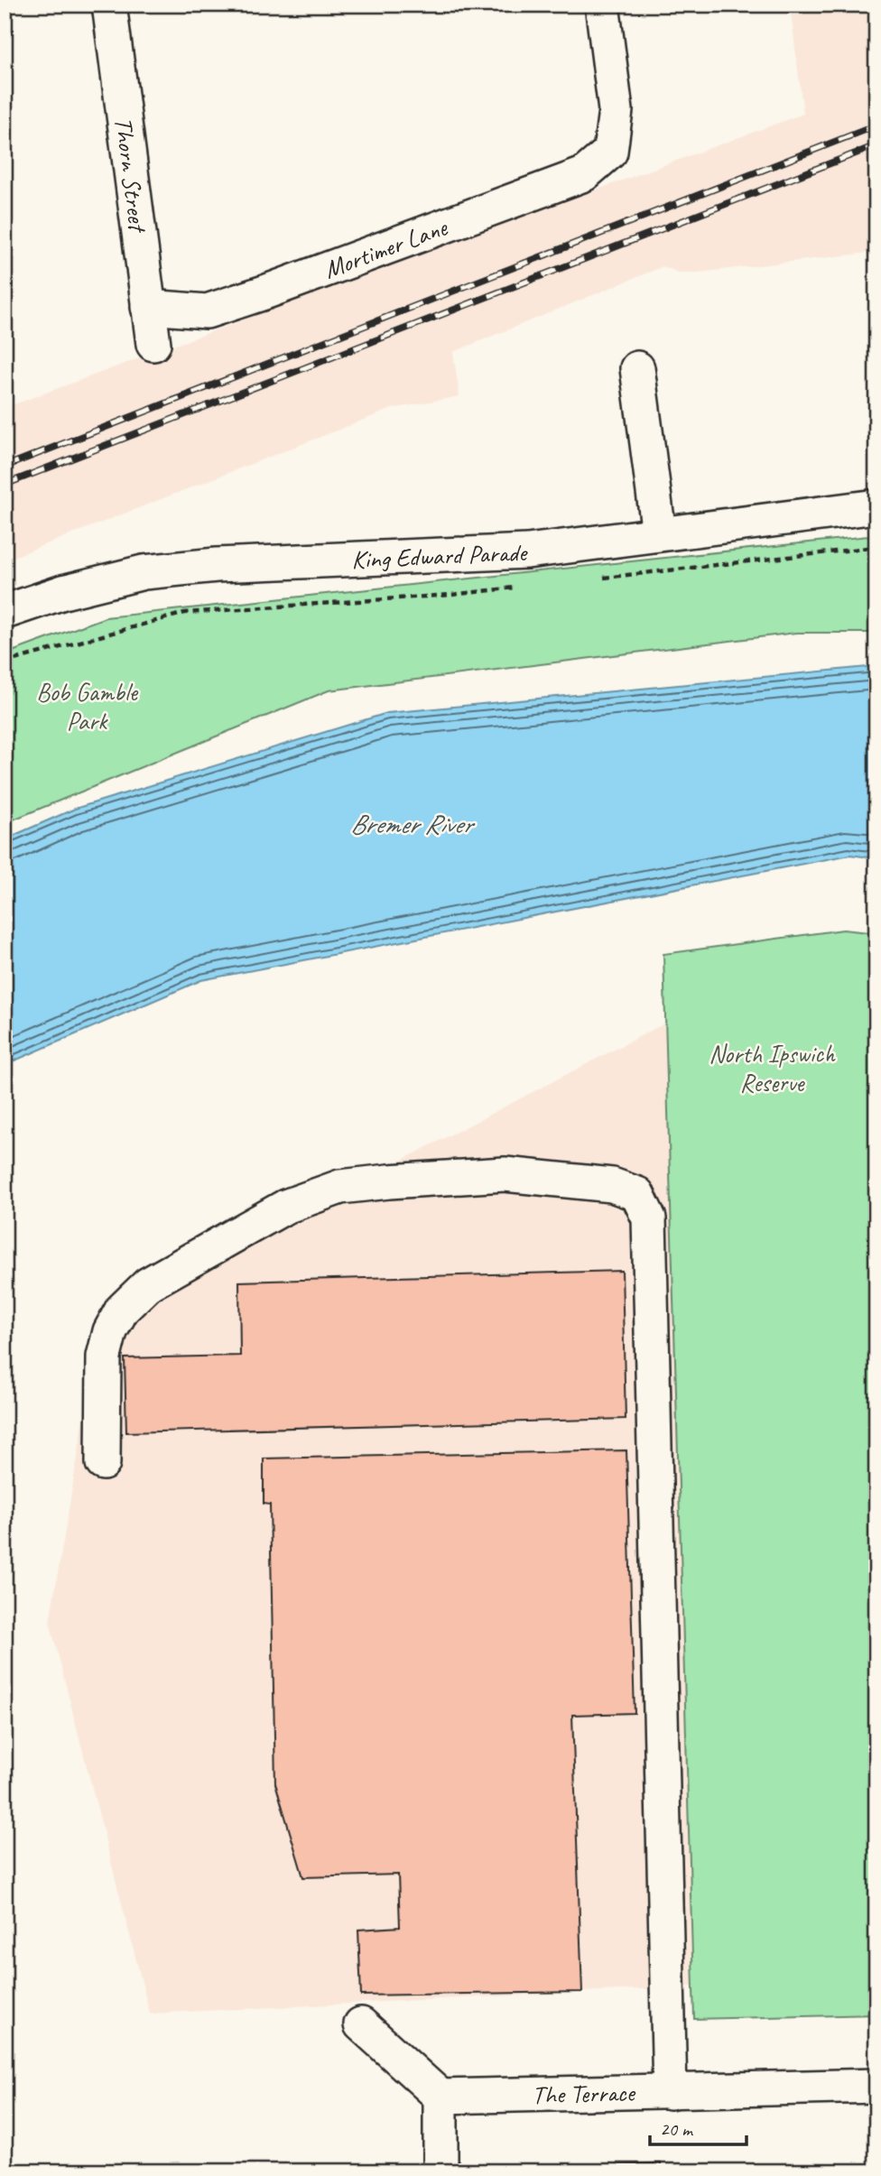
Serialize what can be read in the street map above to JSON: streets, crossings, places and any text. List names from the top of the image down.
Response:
{
  "streets": {
    "street": [
      "Thorn Street",
      "Mortimer Lane",
      "King Edward Parade",
      "The Terrace"
    ]
  },
  "crossings": [
    ["Thorn Street", "Mortimer Lane"]
  ],
  "water": ["Bremer River"],
  "parks": ["Bob Gamble Park", "North Ipswich Reserve"],
  "scale_bar": "20 m"
}
